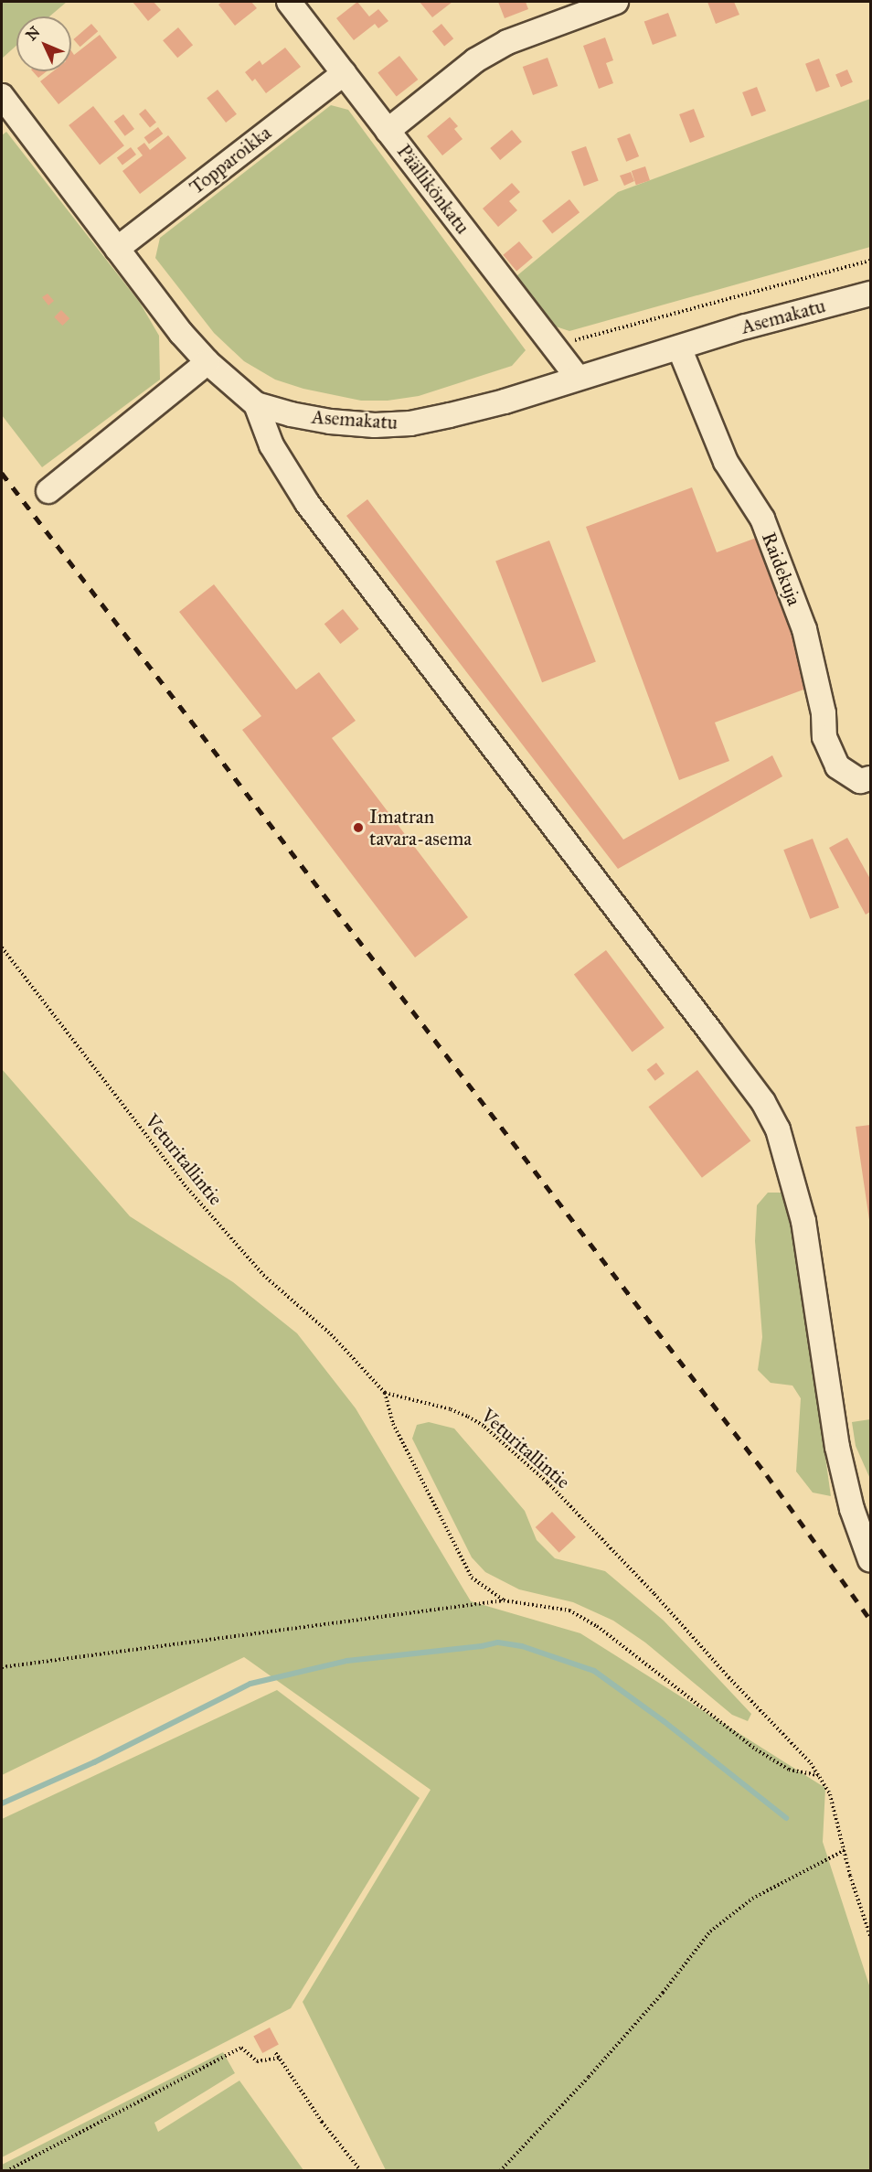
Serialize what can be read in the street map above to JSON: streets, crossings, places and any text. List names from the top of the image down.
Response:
{
  "streets": {
    "street": [
      "Topparoikka",
      "Päällikönkatu",
      "Asemakatu",
      "Raidekuja"
    ],
    "path": ["Veturitallintie"]
  },
  "crossings": [
    ["Topparoikka", "Päällikönkatu"],
    ["Topparoikka", "Asemakatu"],
    ["Päällikönkatu", "Asemakatu"],
    ["Asemakatu", "Raidekuja"]
  ],
  "places": ["Imatran tavara-asema"],
  "north": "top left"
}
